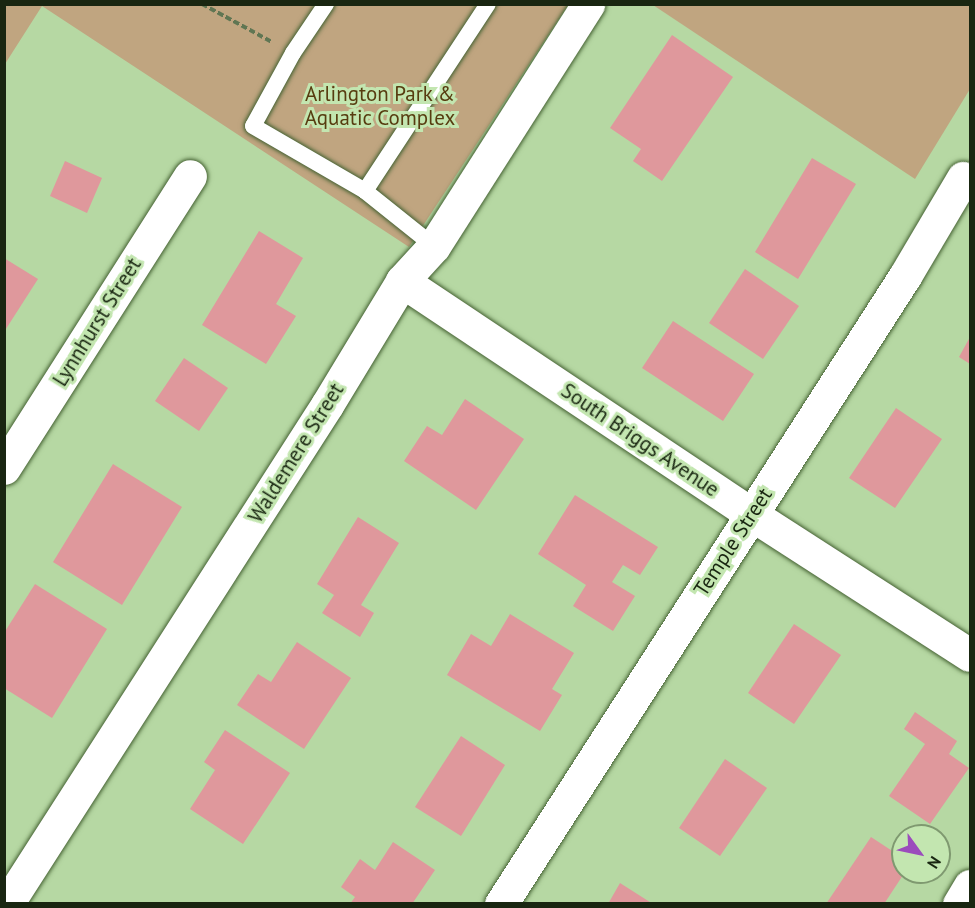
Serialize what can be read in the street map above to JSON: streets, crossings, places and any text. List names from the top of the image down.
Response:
{
  "streets": {
    "street": [
      "Lynnhurst Street",
      "South Briggs Avenue",
      "Waldemere Street",
      "Temple Street"
    ]
  },
  "crossings": [
    ["South Briggs Avenue", "Waldemere Street"],
    ["South Briggs Avenue", "Temple Street"]
  ],
  "parks": ["Arlington Park & Aquatic Complex"],
  "north": "bottom right"
}
